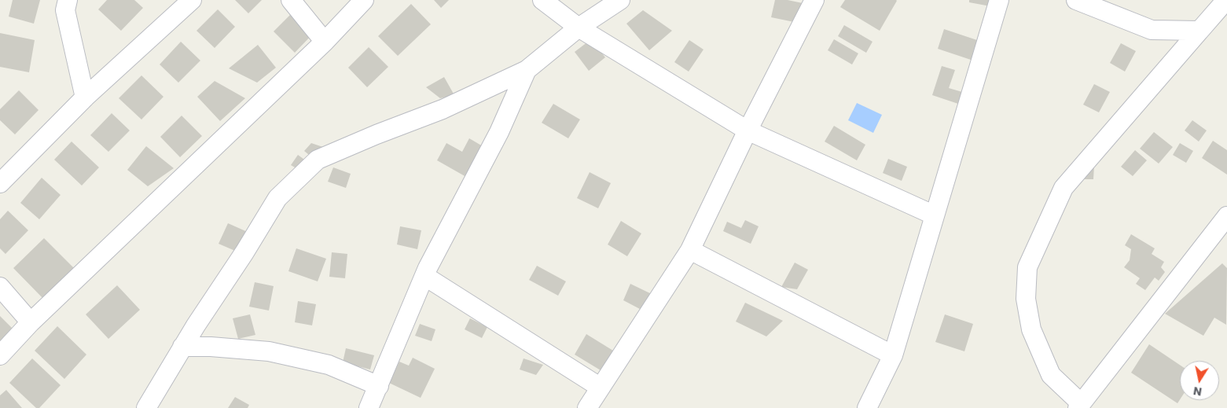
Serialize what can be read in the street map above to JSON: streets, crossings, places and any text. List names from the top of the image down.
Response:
{
  "north": "bottom"
}
